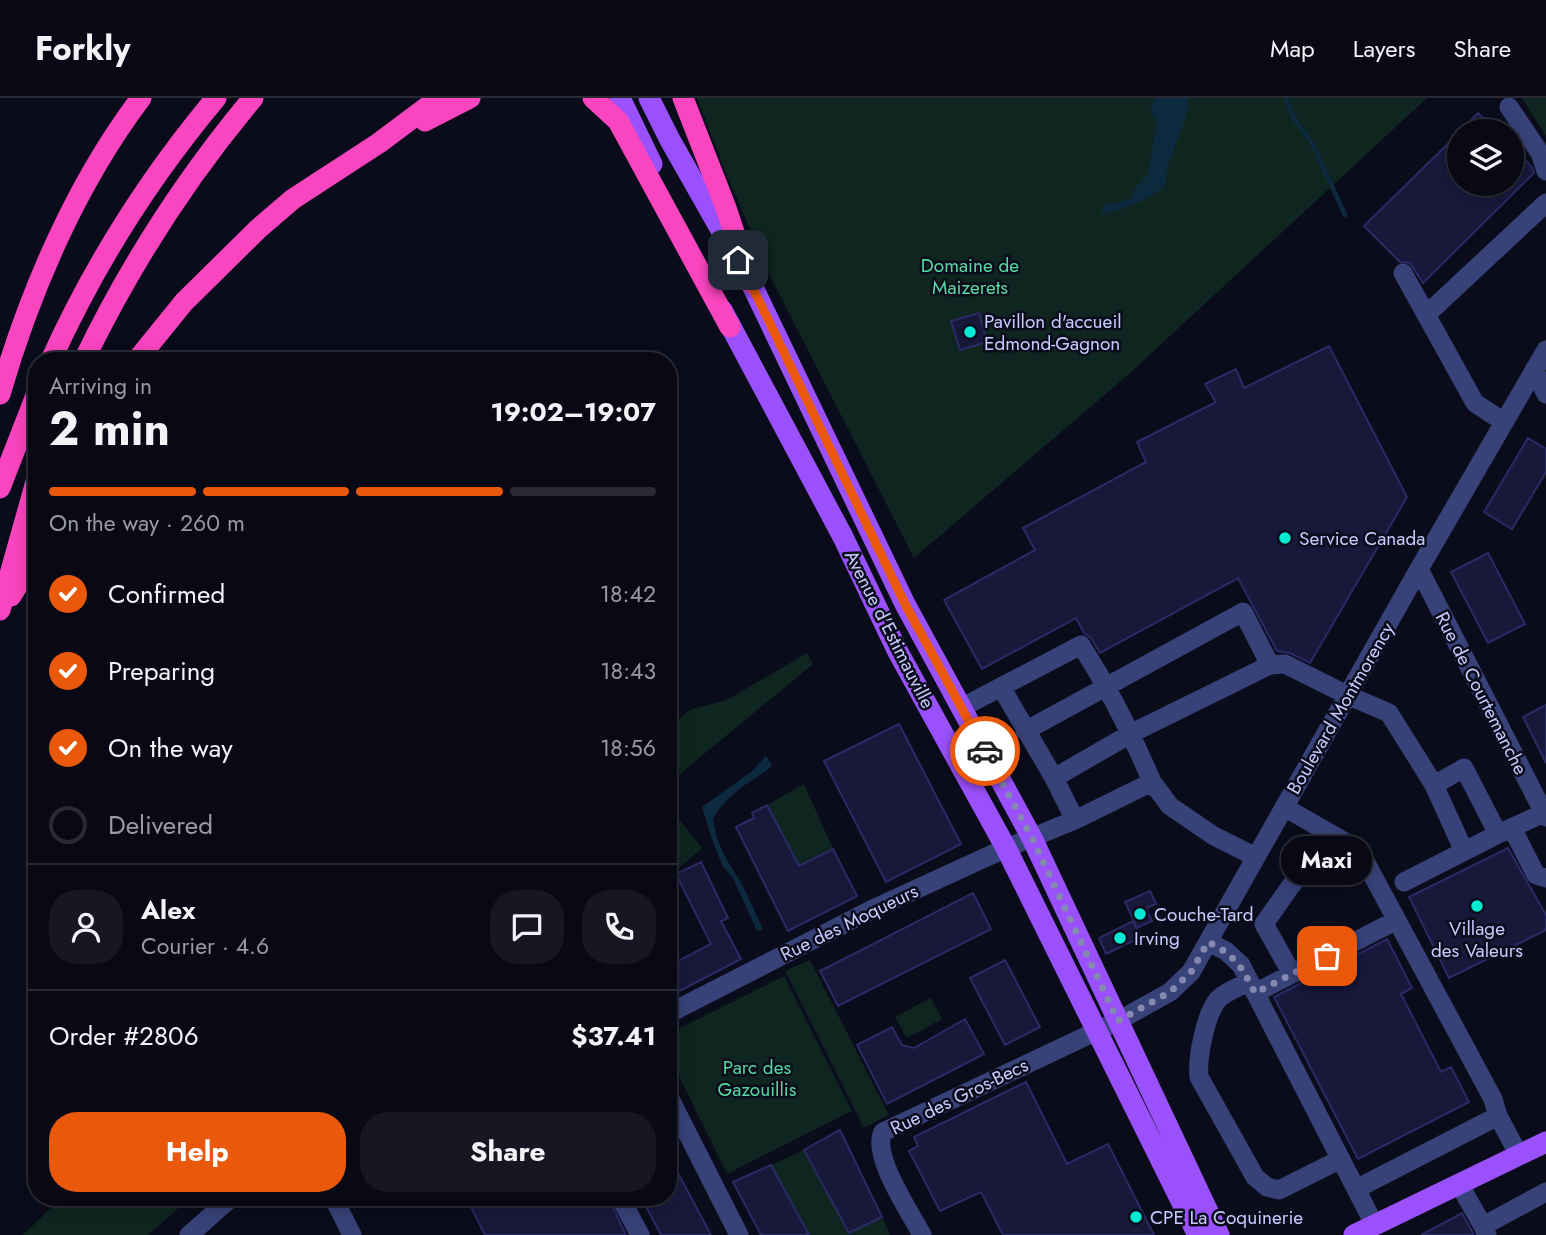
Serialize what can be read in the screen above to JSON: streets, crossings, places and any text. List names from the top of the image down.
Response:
{
  "streets": {
    "main road": ["Avenue d'Estimauville"],
    "street": [
      "Rue de Courtemanche",
      "Boulevard Montmorency",
      "Rue des Moqueurs",
      "Rue des Gros-Becs"
    ]
  },
  "crossings": [
    ["Avenue d'Estimauville", "Boulevard Montmorency"],
    ["Avenue d'Estimauville", "Rue des Moqueurs"],
    ["Avenue d'Estimauville", "Rue des Gros-Becs"],
    ["Rue de Courtemanche", "Boulevard Montmorency"],
    ["Boulevard Montmorency", "Rue des Gros-Becs"]
  ],
  "parks": ["Domaine de Maizerets", "Parc des Gazouillis"],
  "places": [
    "Pavillon d'accueil Edmond-Gagnon",
    "Service Canada",
    "Village des Valeurs",
    "Couche-Tard",
    "Irving",
    "Maxi",
    "CPE La Coquinerie"
  ],
  "page": {
    "header": "Forkly",
    "nav": ["Map", "Layers", "Share"],
    "heading": ["2 min", "Arriving in", "19:02–19:07"],
    "panel": [
      "Alex",
      "Courier · 4.6",
      "Order #2806",
      "$37.41"
    ],
    "bar": "On the way · 260 m",
    "list": [
      ["Confirmed", "18:42"],
      ["Preparing", "18:43"],
      ["On the way", "18:56"],
      "Delivered"
    ],
    "bubble": "Maxi",
    "buttons": ["Help", "Share"]
  }
}
